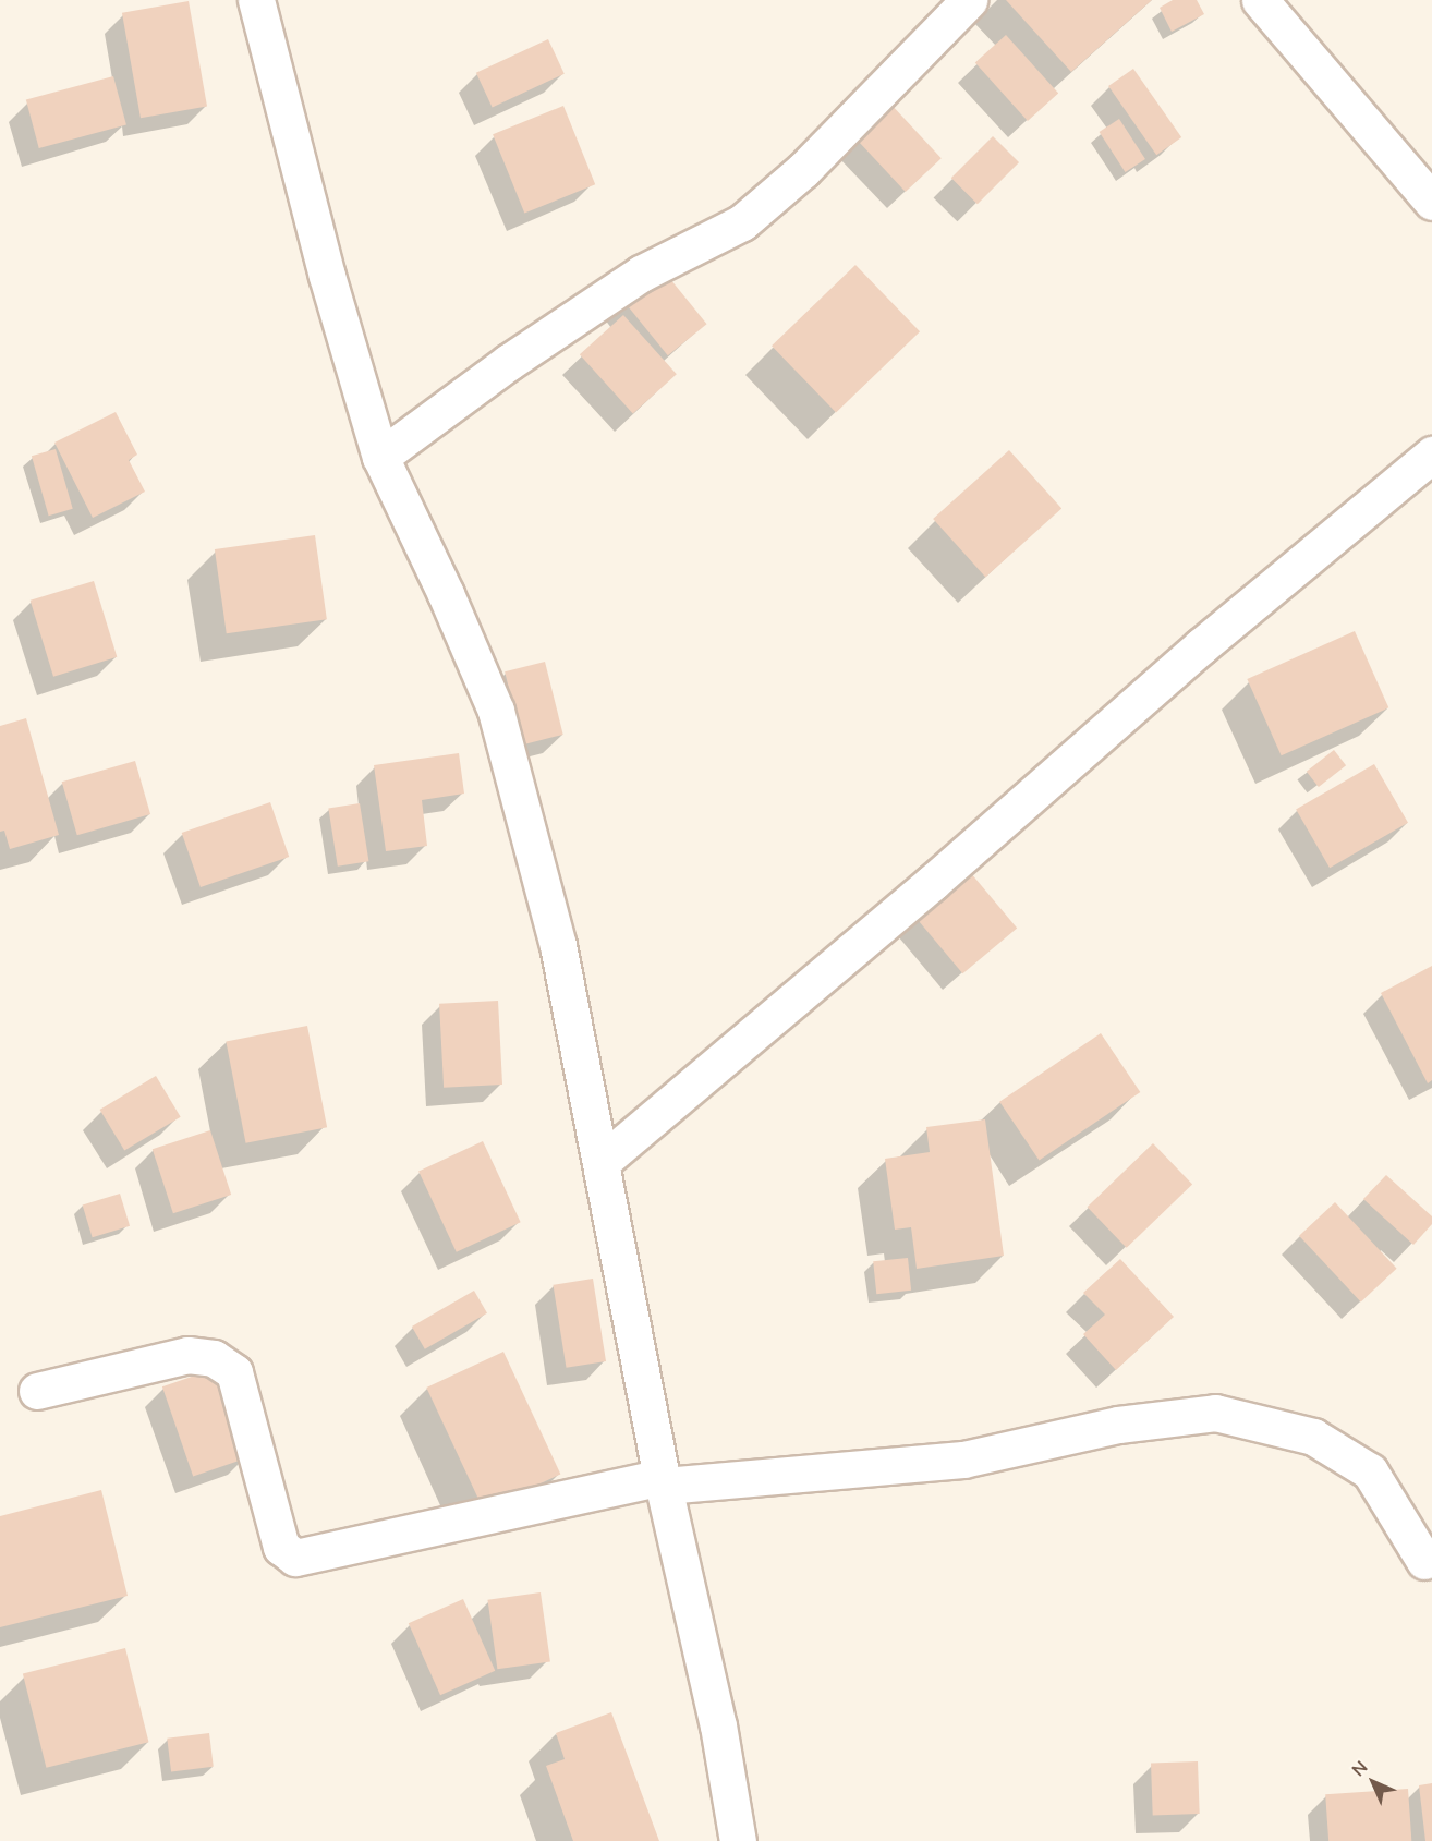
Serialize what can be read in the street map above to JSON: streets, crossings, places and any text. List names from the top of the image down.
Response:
{
  "north": "top left"
}
